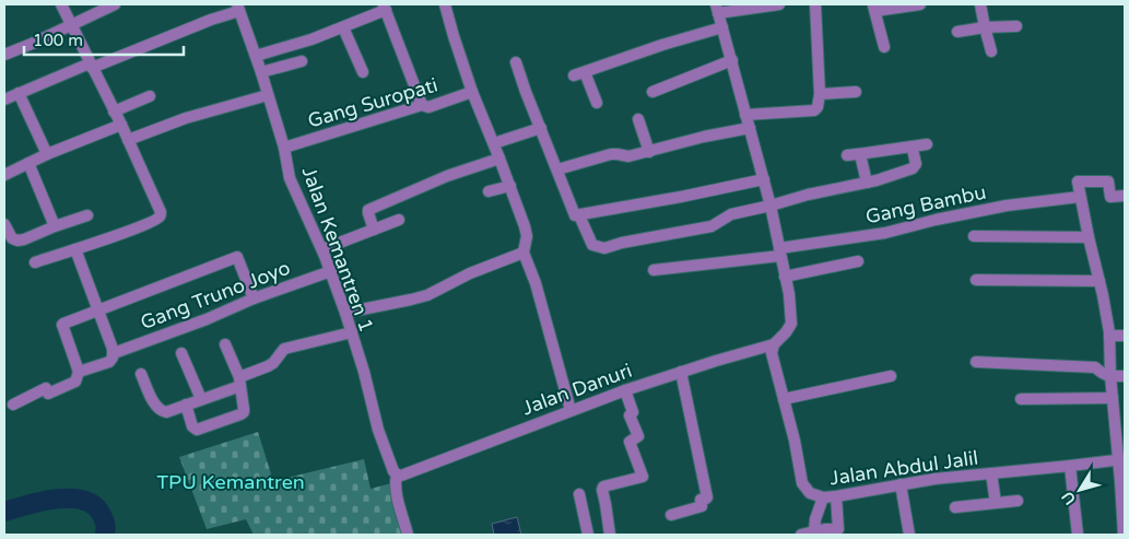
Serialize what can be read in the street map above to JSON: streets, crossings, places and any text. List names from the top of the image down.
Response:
{
  "streets": {
    "street": [
      "Gang Suropati",
      "Gang Bambu",
      "Jalan Kemantren 1",
      "Gang Truno Joyo",
      "Jalan Danuri",
      "Jalan Abdul Jalil"
    ]
  },
  "crossings": [
    ["Gang Suropati", "Jalan Kemantren 1"],
    ["Jalan Kemantren 1", "Gang Truno Joyo"],
    ["Jalan Kemantren 1", "Jalan Danuri"],
    ["Jalan Danuri", "Jalan Abdul Jalil"]
  ],
  "parks": ["TPU Kemantren"],
  "scale_bar": "100 m",
  "north": "bottom left"
}
